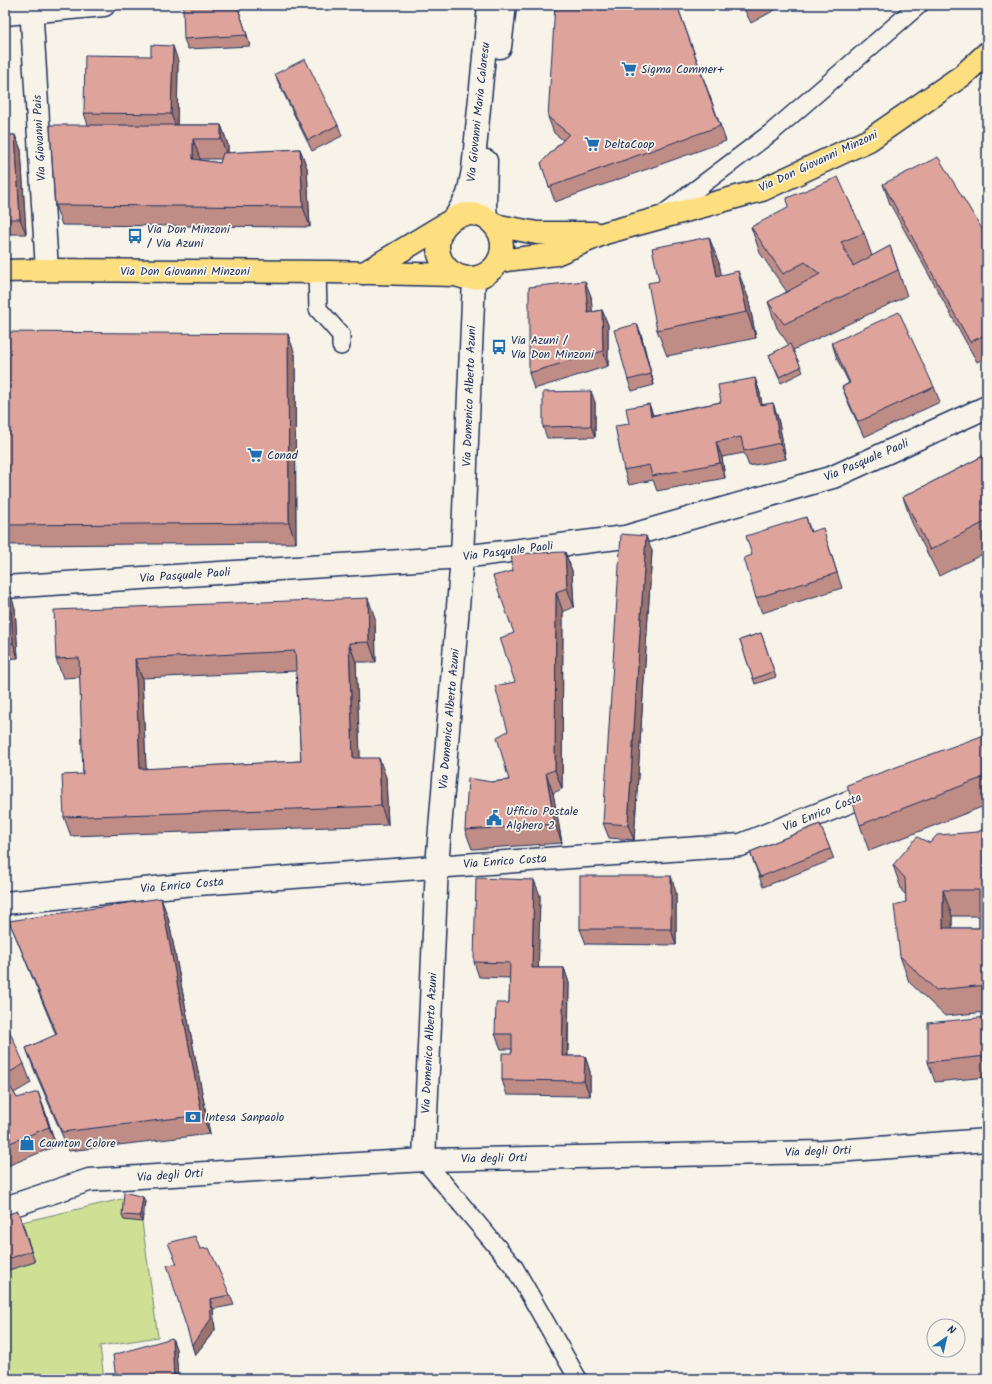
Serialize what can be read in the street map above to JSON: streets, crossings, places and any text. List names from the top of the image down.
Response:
{
  "streets": {
    "main road": ["Via Don Giovanni Minzoni"],
    "street": [
      "Via Giovanni Maria Calaresu",
      "Via Giovanni Pais",
      "Via Domenico Alberto Azuni",
      "Via Pasquale Paoli",
      "Via Enrico Costa",
      "Via degli Orti"
    ]
  },
  "crossings": [
    ["Via Giovanni Maria Calaresu", "Via Don Giovanni Minzoni"],
    ["Via Giovanni Maria Calaresu", "Via Domenico Alberto Azuni"],
    ["Via Giovanni Pais", "Via Don Giovanni Minzoni"],
    ["Via Don Giovanni Minzoni", "Via Domenico Alberto Azuni"],
    ["Via Domenico Alberto Azuni", "Via Pasquale Paoli"],
    ["Via Domenico Alberto Azuni", "Via Enrico Costa"],
    ["Via Domenico Alberto Azuni", "Via degli Orti"]
  ],
  "places": {
    "supermarket": ["Sigma Commer+", "DeltaCoop", "Conad"],
    "bus stop": ["Via Don Minzoni / Via Azuni", "Via Azuni / Via Don Minzoni"],
    "public building": ["Ufficio Postale Alghero 2"],
    "bank": ["Intesa Sanpaolo"],
    "shop": ["Caunton Colore"]
  },
  "north": "top right"
}
